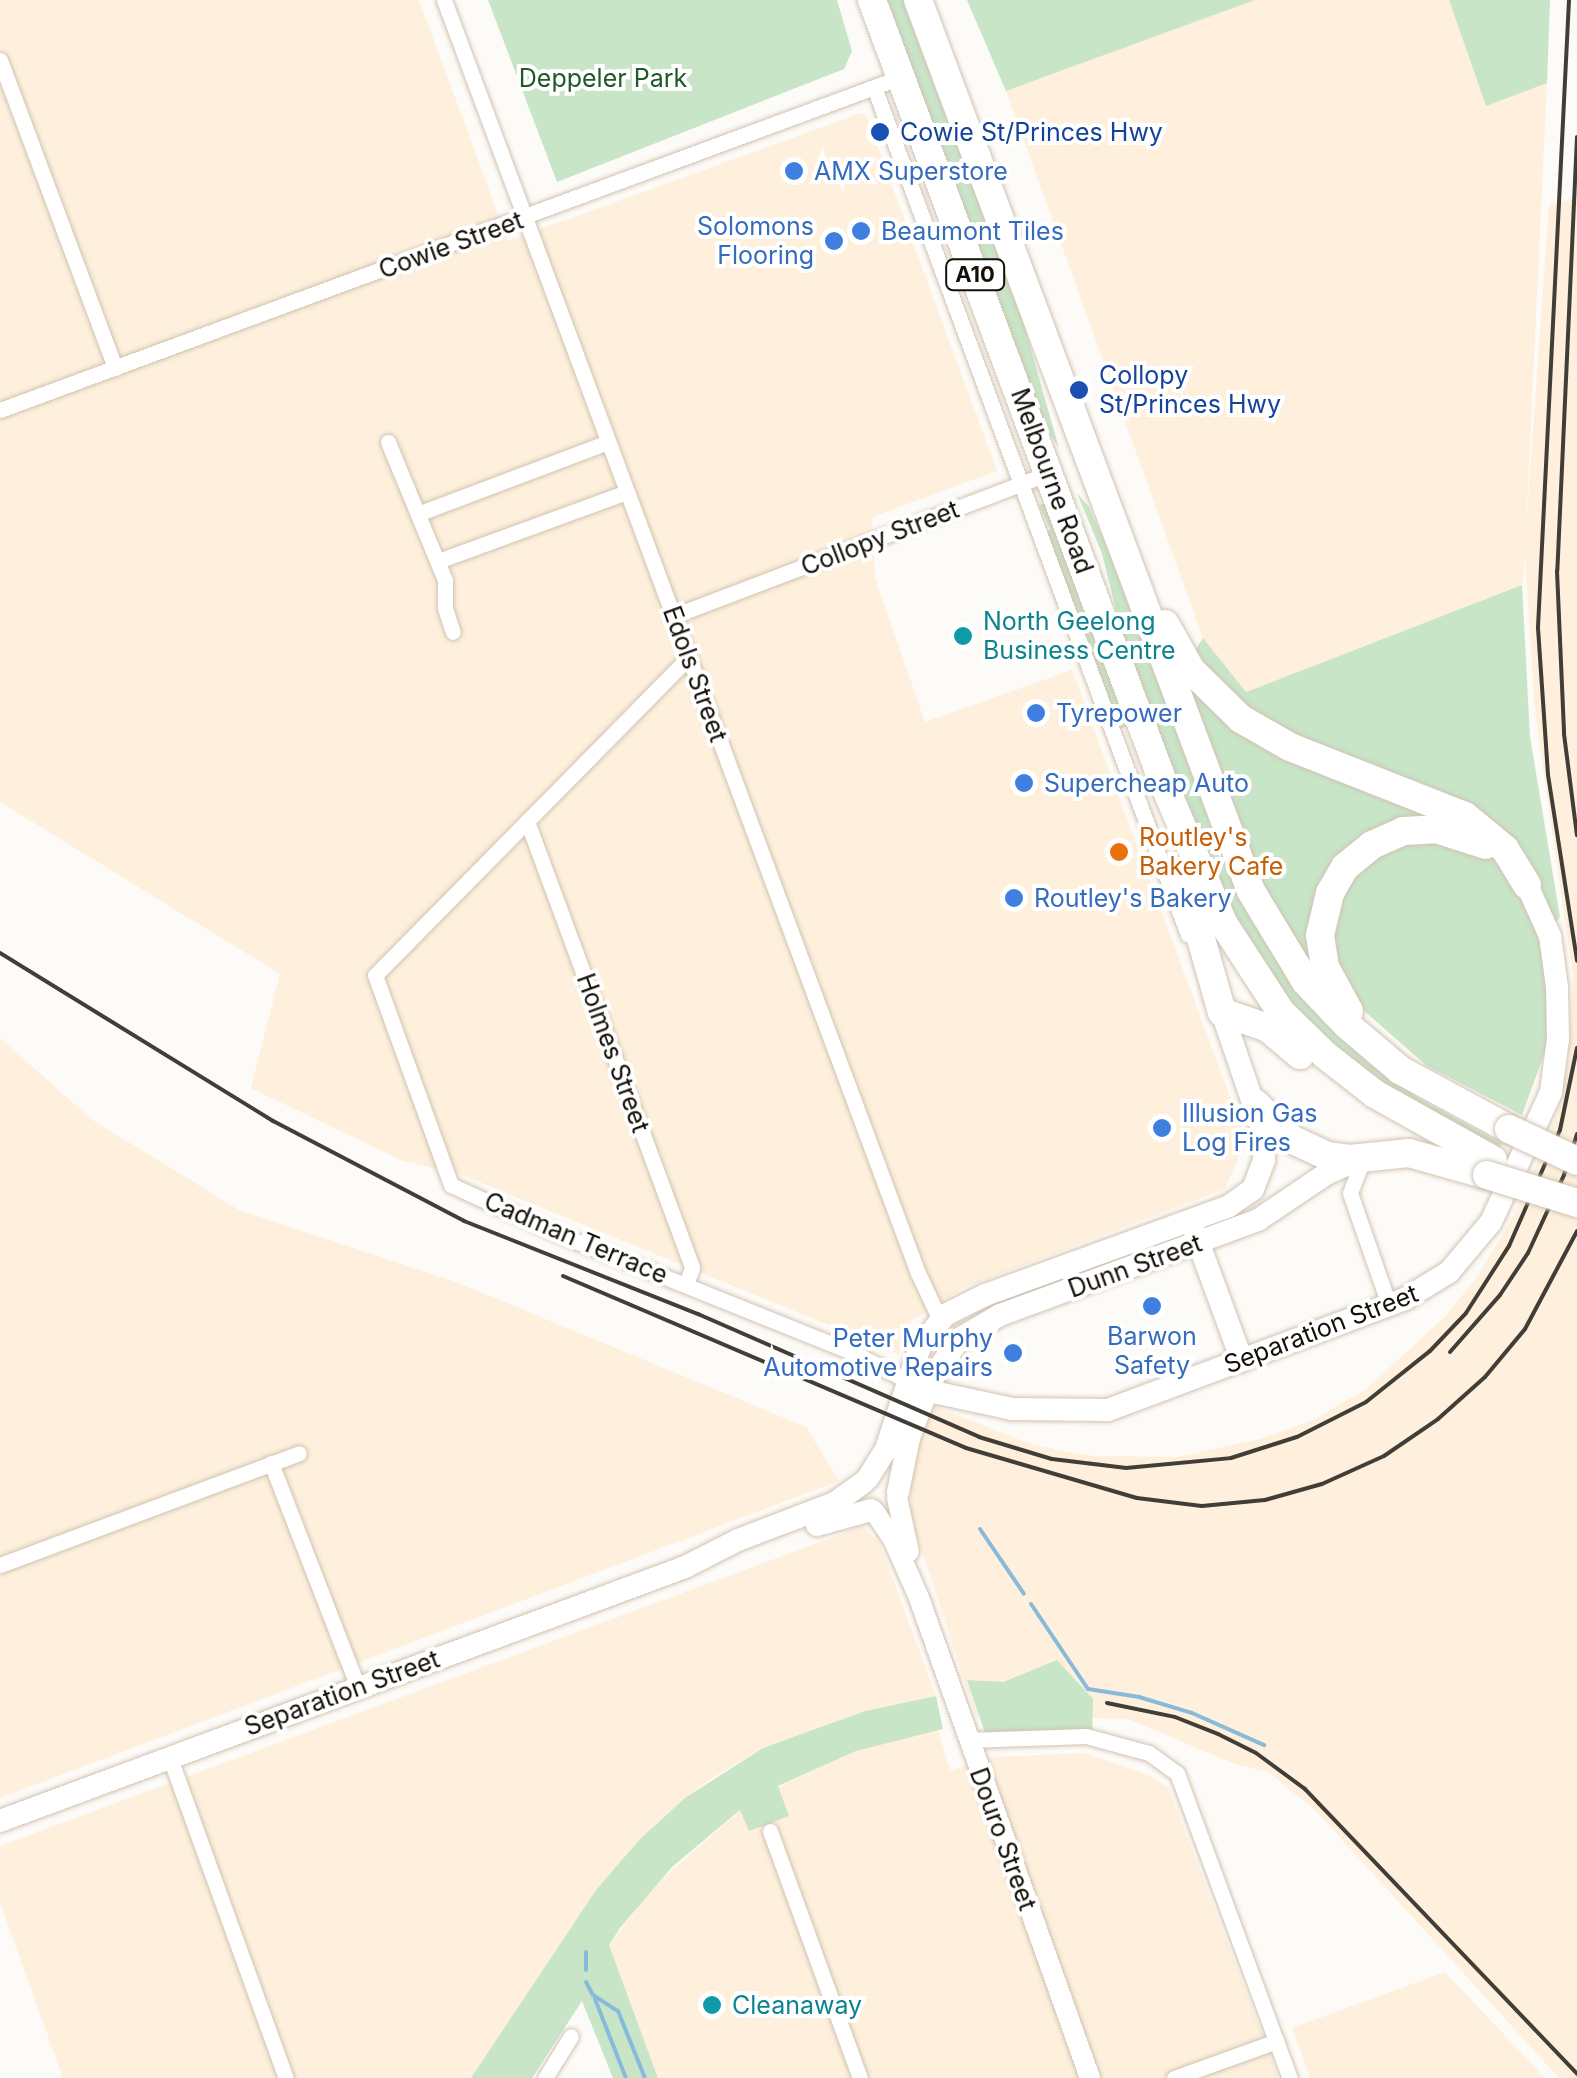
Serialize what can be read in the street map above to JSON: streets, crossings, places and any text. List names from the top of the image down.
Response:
{
  "streets": {
    "highway": ["A10", "Melbourne Road", "Collopy Street"],
    "main road": ["Edols Street", "Dunn Street", "Separation Street"],
    "street": [
      "Cowie Street",
      "Holmes Street",
      "Cadman Terrace",
      "Douro Street"
    ]
  },
  "crossings": [
    ["Cowie Street", "Melbourne Road"],
    ["Cowie Street", "Edols Street"],
    ["Melbourne Road", "Collopy Street"],
    ["Collopy Street", "Edols Street"],
    ["Edols Street", "Dunn Street"],
    ["Holmes Street", "Cadman Terrace"],
    ["Cadman Terrace", "Dunn Street"],
    ["Cadman Terrace", "Separation Street"],
    ["Dunn Street", "Separation Street"],
    ["Separation Street", "Douro Street"]
  ],
  "parks": ["Deppeler Park"],
  "places": [
    "Cowie St/Princes Hwy",
    "AMX Superstore",
    "Beaumont Tiles",
    "Solomons Flooring",
    "Collopy St/Princes Hwy",
    "North Geelong Business Centre",
    "Tyrepower",
    "Supercheap Auto",
    "Routley's Bakery Cafe",
    "Routley's Bakery",
    "Illusion Gas Log Fires",
    "Barwon Safety",
    "Peter Murphy Automotive Repairs",
    "Cleanaway"
  ]
}
